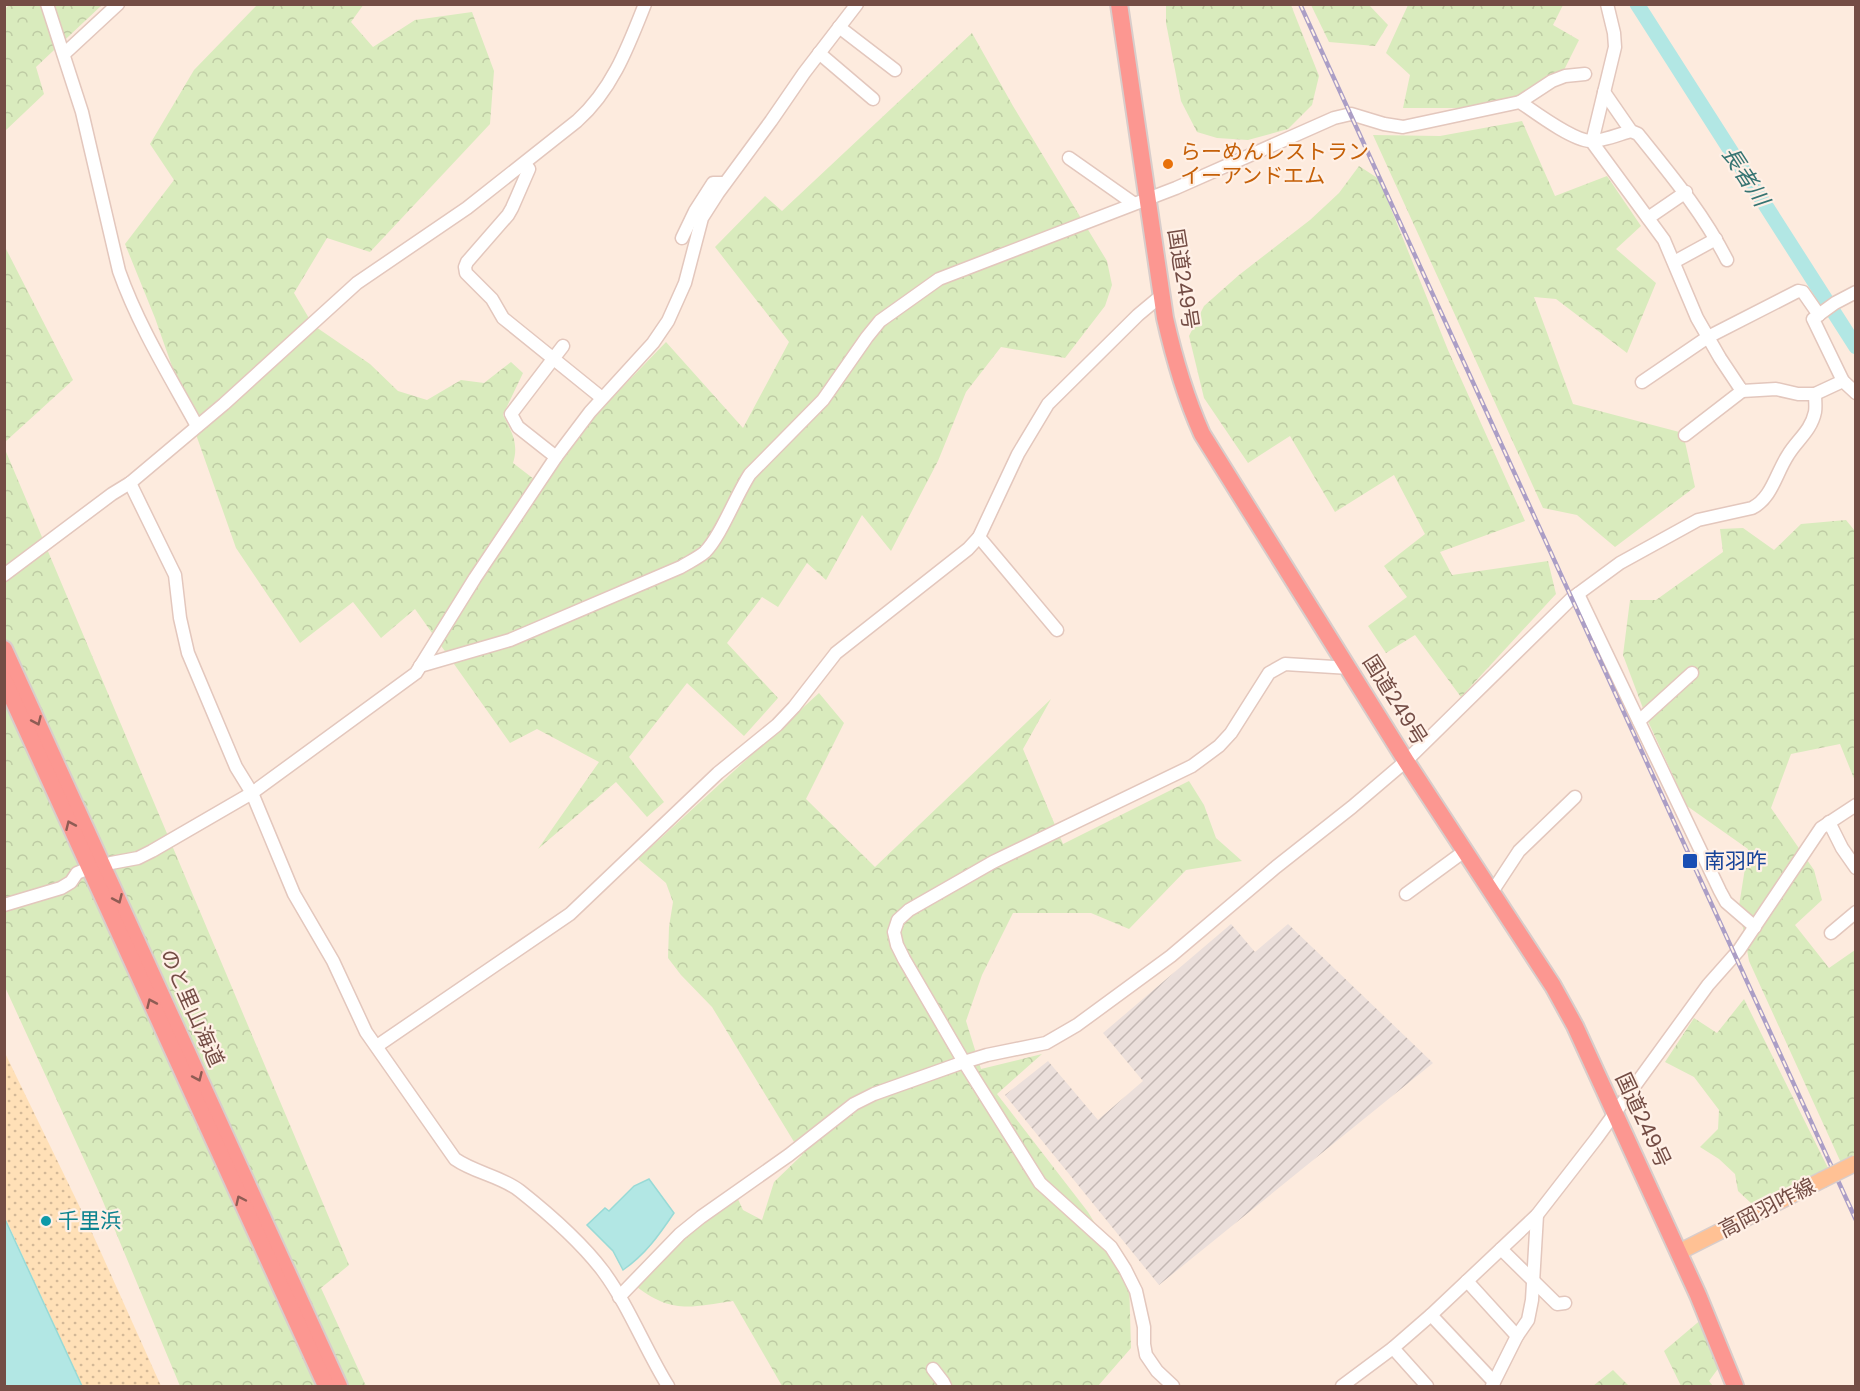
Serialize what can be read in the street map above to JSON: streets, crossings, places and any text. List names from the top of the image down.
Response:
{
  "streets": {
    "highway": ["国道249号", "のと里山海道"],
    "main road": ["高岡羽咋線"]
  },
  "crossings": [
    ["国道249号", "高岡羽咋線"]
  ],
  "water": ["長者川"],
  "places": {
    "other": ["らーめんレストラン イーアンドエム", "千里浜"],
    "transit": ["南羽咋"]
  }
}
